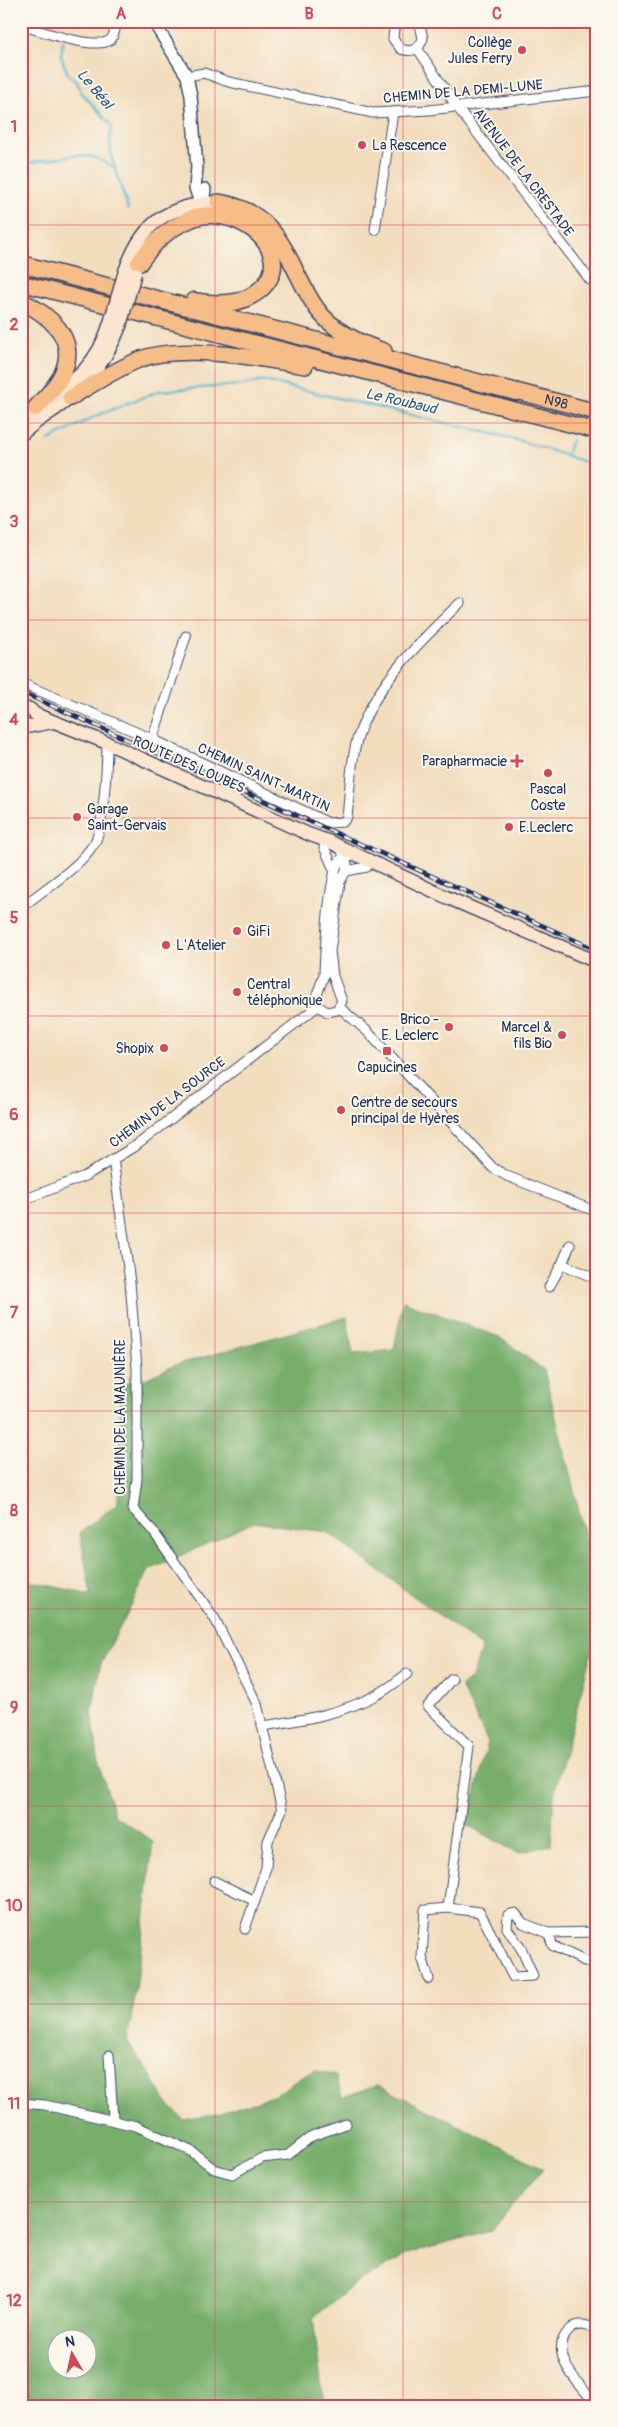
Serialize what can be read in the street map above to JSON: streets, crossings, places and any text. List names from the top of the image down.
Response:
{
  "streets": {
    "highway": ["N98"],
    "main road": ["ROUTE DES LOUBES"],
    "street": [
      "CHEMIN DE LA DEMI-LUNE",
      "AVENUE DE LA CRESTADE",
      "CHEMIN SAINT-MARTIN",
      "CHEMIN DE LA SOURCE",
      "CHEMIN DE LA MAUNIÈRE"
    ]
  },
  "crossings": [
    ["CHEMIN DE LA DEMI-LUNE", "AVENUE DE LA CRESTADE"],
    ["CHEMIN DE LA SOURCE", "CHEMIN DE LA MAUNIÈRE"]
  ],
  "water": ["Le Béal", "Le Roubaud"],
  "places": {
    "other": [
      "Collège Jules Ferry",
      "La Rescence",
      "Pascal Coste",
      "Garage Saint-Gervais",
      "E.Leclerc",
      "GiFi",
      "L'Atelier",
      "Central téléphonique",
      "Brico - E. Leclerc",
      "Marcel & fils Bio",
      "Shopix",
      "Centre de secours principal de Hyères"
    ],
    "health": ["Parapharmacie"],
    "transit": ["Capucines"]
  },
  "north": "top",
  "grid": {
    "columns": ["A", "B", "C"],
    "rows": [
      "1",
      "2",
      "3",
      "4",
      "5",
      "6",
      "7",
      "8",
      "9",
      "10",
      "11",
      "12"
    ]
  }
}
